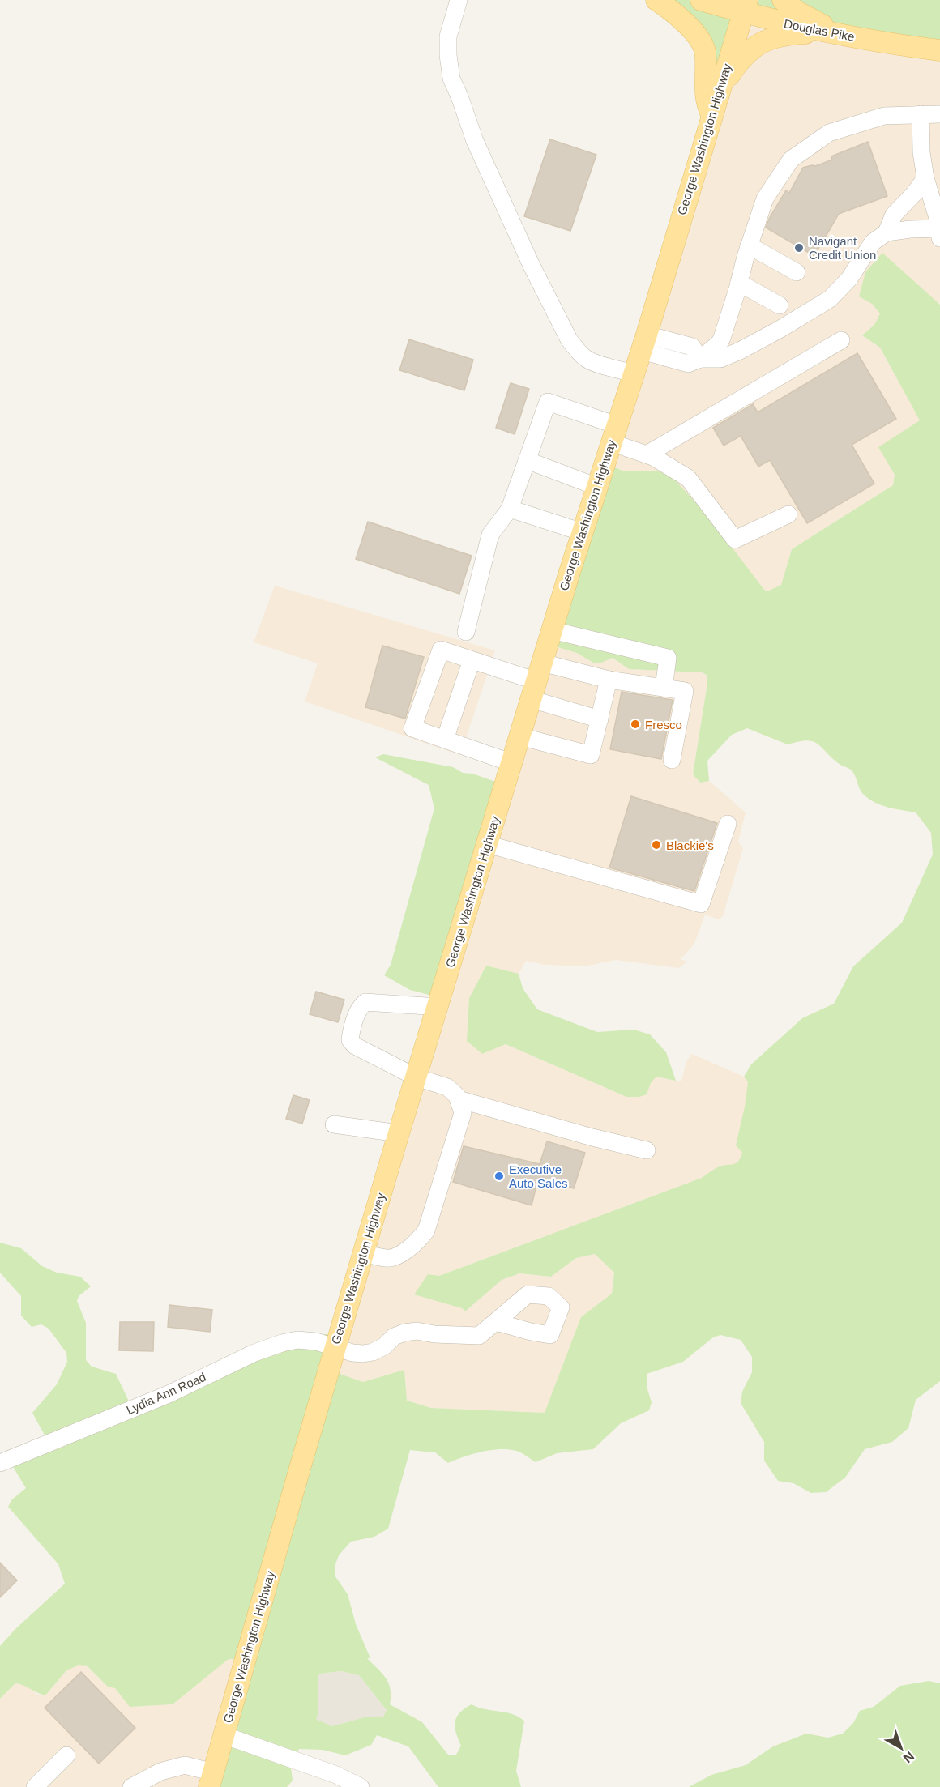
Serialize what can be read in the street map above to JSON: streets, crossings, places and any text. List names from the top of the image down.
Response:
{
  "streets": {
    "main road": ["Douglas Pike", "George Washington Highway"],
    "street": ["Lydia Ann Road"]
  },
  "crossings": [
    ["Douglas Pike", "George Washington Highway"],
    ["George Washington Highway", "Lydia Ann Road"]
  ],
  "places": [
    "Navigant Credit Union",
    "Fresco",
    "Blackie's",
    "Executive Auto Sales"
  ],
  "north": "bottom right"
}
